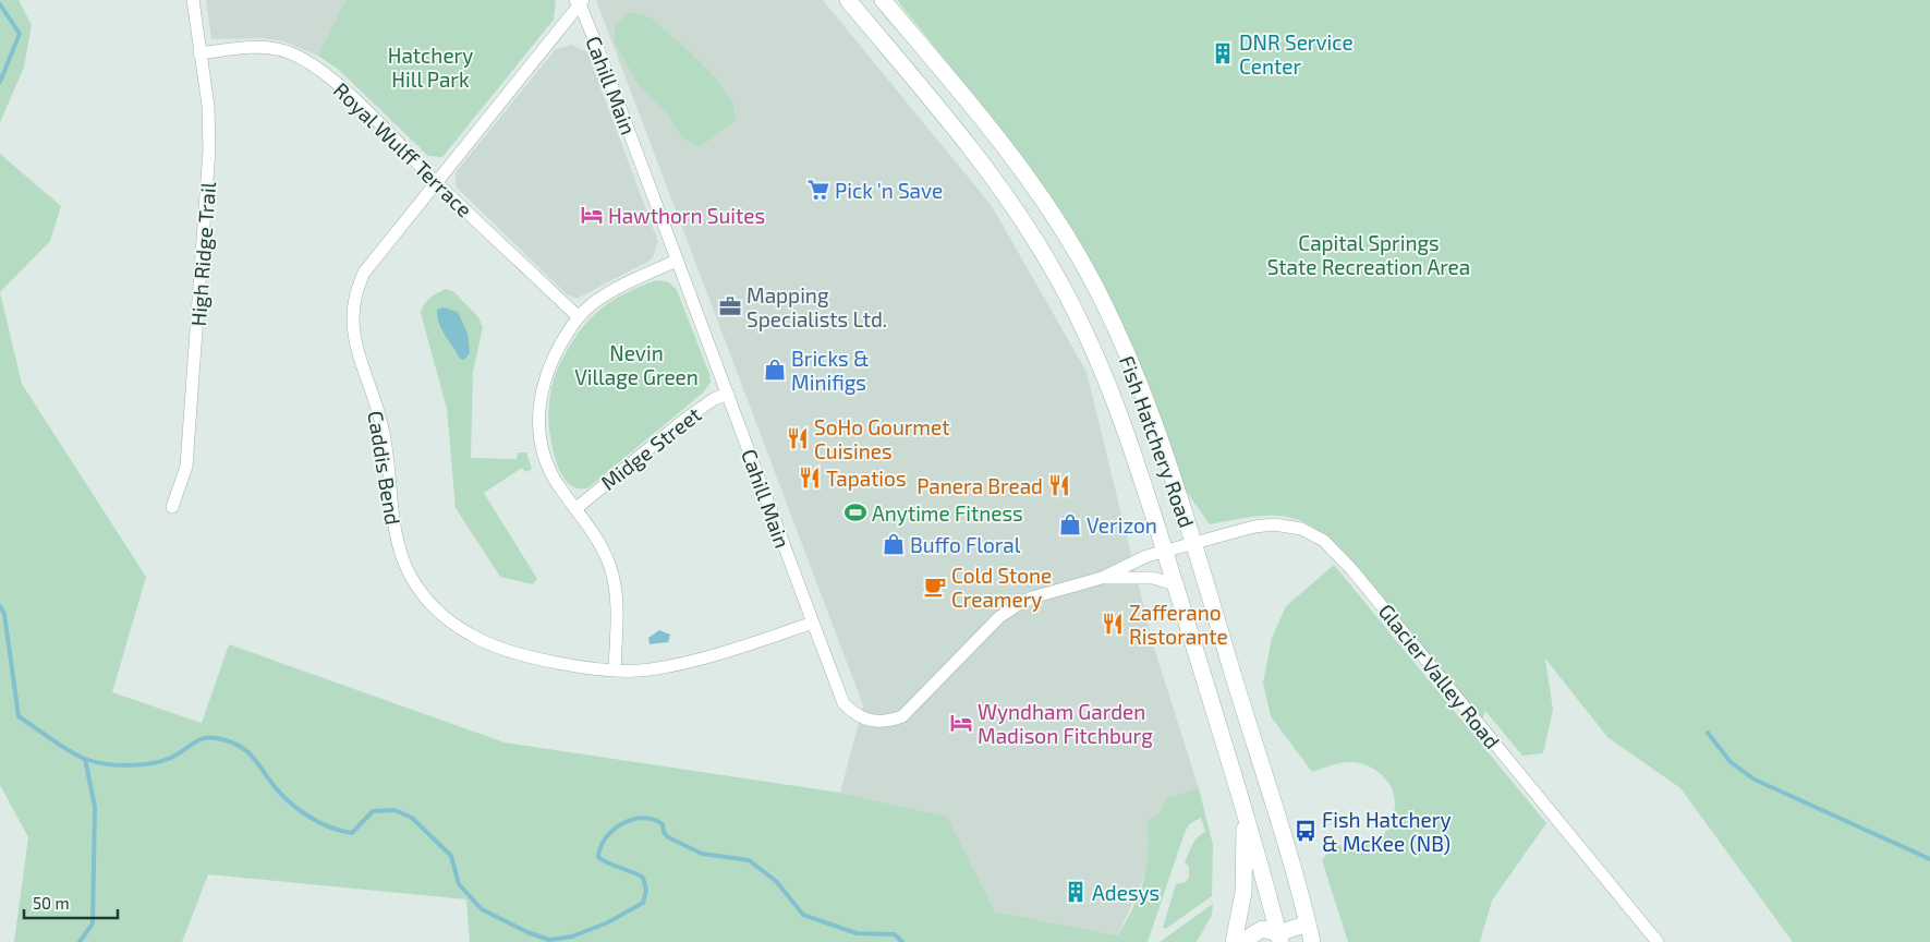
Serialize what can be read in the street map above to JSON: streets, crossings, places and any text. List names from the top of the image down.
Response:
{
  "streets": {
    "main road": ["Fish Hatchery Road"],
    "street": [
      "Cahill Main",
      "Royal Wulff Terrace",
      "High Ridge Trail",
      "Midge Street",
      "Caddis Bend",
      "Glacier Valley Road"
    ]
  },
  "crossings": [
    ["Cahill Main", "Fish Hatchery Road"],
    ["Cahill Main", "Midge Street"],
    ["Cahill Main", "Caddis Bend"],
    ["Cahill Main", "Glacier Valley Road"],
    ["Royal Wulff Terrace", "High Ridge Trail"],
    ["Royal Wulff Terrace", "Caddis Bend"],
    ["Fish Hatchery Road", "Glacier Valley Road"]
  ],
  "parks": ["Hatchery Hill Park", "Capital Springs State Recreation Area", "Nevin Village Green"],
  "places": {
    "building": ["DNR Service Center", "Adesys"],
    "supermarket": ["Pick 'n Save"],
    "hotel": ["Hawthorn Suites", "Wyndham Garden Madison Fitchburg"],
    "office": ["Mapping Specialists Ltd."],
    "shop": ["Bricks & Minifigs", "Verizon", "Buffo Floral"],
    "restaurant": [
      "SoHo Gourmet Cuisines",
      "Tapatios",
      "Panera Bread",
      "Zafferano Ristorante"
    ],
    "sports": ["Anytime Fitness"],
    "cafe": ["Cold Stone Creamery"],
    "bus stop": ["Fish Hatchery & McKee (NB)"]
  },
  "scale_bar": "50 m"
}
